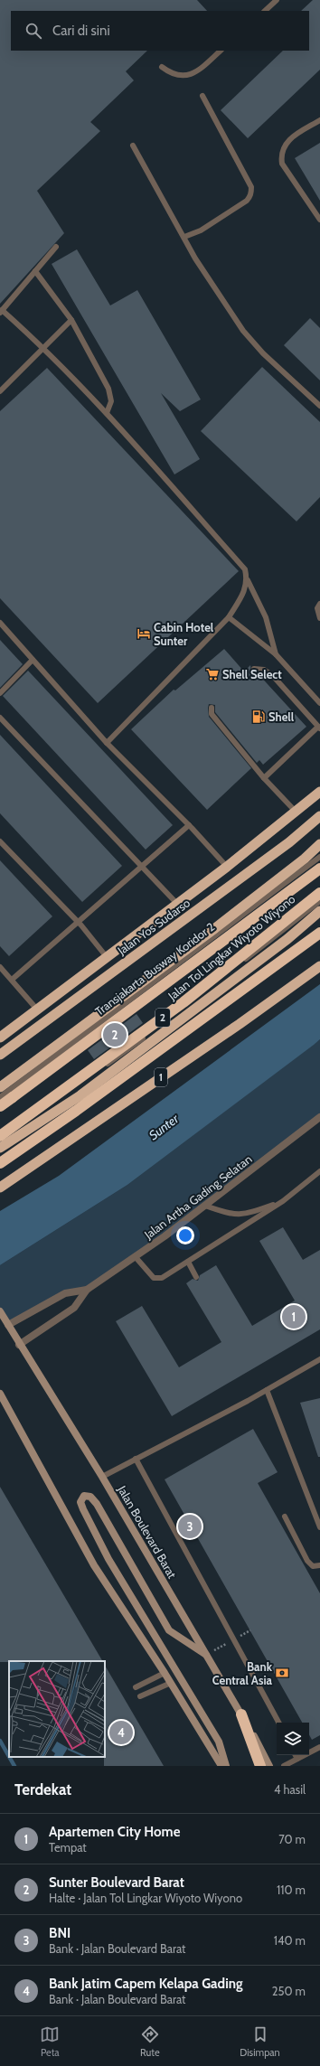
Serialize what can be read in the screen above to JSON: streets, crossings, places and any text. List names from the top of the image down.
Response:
{
  "streets": {
    "highway": [
      "Jalan Yos Sudarso",
      "Jalan Tol Lingkar Wiyoto Wiyono",
      "2",
      "1"
    ],
    "main road": ["Jalan Boulevard Barat"],
    "street": ["Jalan Artha Gading Selatan"],
    "lane": ["Transjakarta Busway Koridor 2"]
  },
  "crossings": [
    ["Jalan Artha Gading Selatan", "Jalan Boulevard Barat"]
  ],
  "water": ["Sunter"],
  "places": {
    "hotel": ["Cabin Hotel Sunter"],
    "supermarket": ["Shell Select"],
    "fuel station": ["Shell"],
    "bank": ["Bank Central Asia"]
  },
  "page": {
    "search": "Cari di sini",
    "pins": [
      "2",
      "1",
      "3",
      "4"
    ],
    "heading": ["Terdekat", "4 hasil"],
    "list": [
      {
        "mark": "1",
        "name": "Apartemen City Home",
        "note": "Tempat",
        "value": "70 m"
      },
      {
        "mark": "2",
        "name": "Sunter Boulevard Barat",
        "note": "Halte · Jalan Tol Lingkar Wiyoto Wiyono",
        "value": "110 m"
      },
      {
        "mark": "3",
        "name": "BNI",
        "note": "Bank · Jalan Boulevard Barat",
        "value": "140 m"
      },
      {
        "mark": "4",
        "name": "Bank Jatim Capem Kelapa Gading",
        "note": "Bank · Jalan Boulevard Barat",
        "value": "250 m"
      }
    ],
    "nav": ["Peta", "Rute", "Disimpan"]
  }
}
